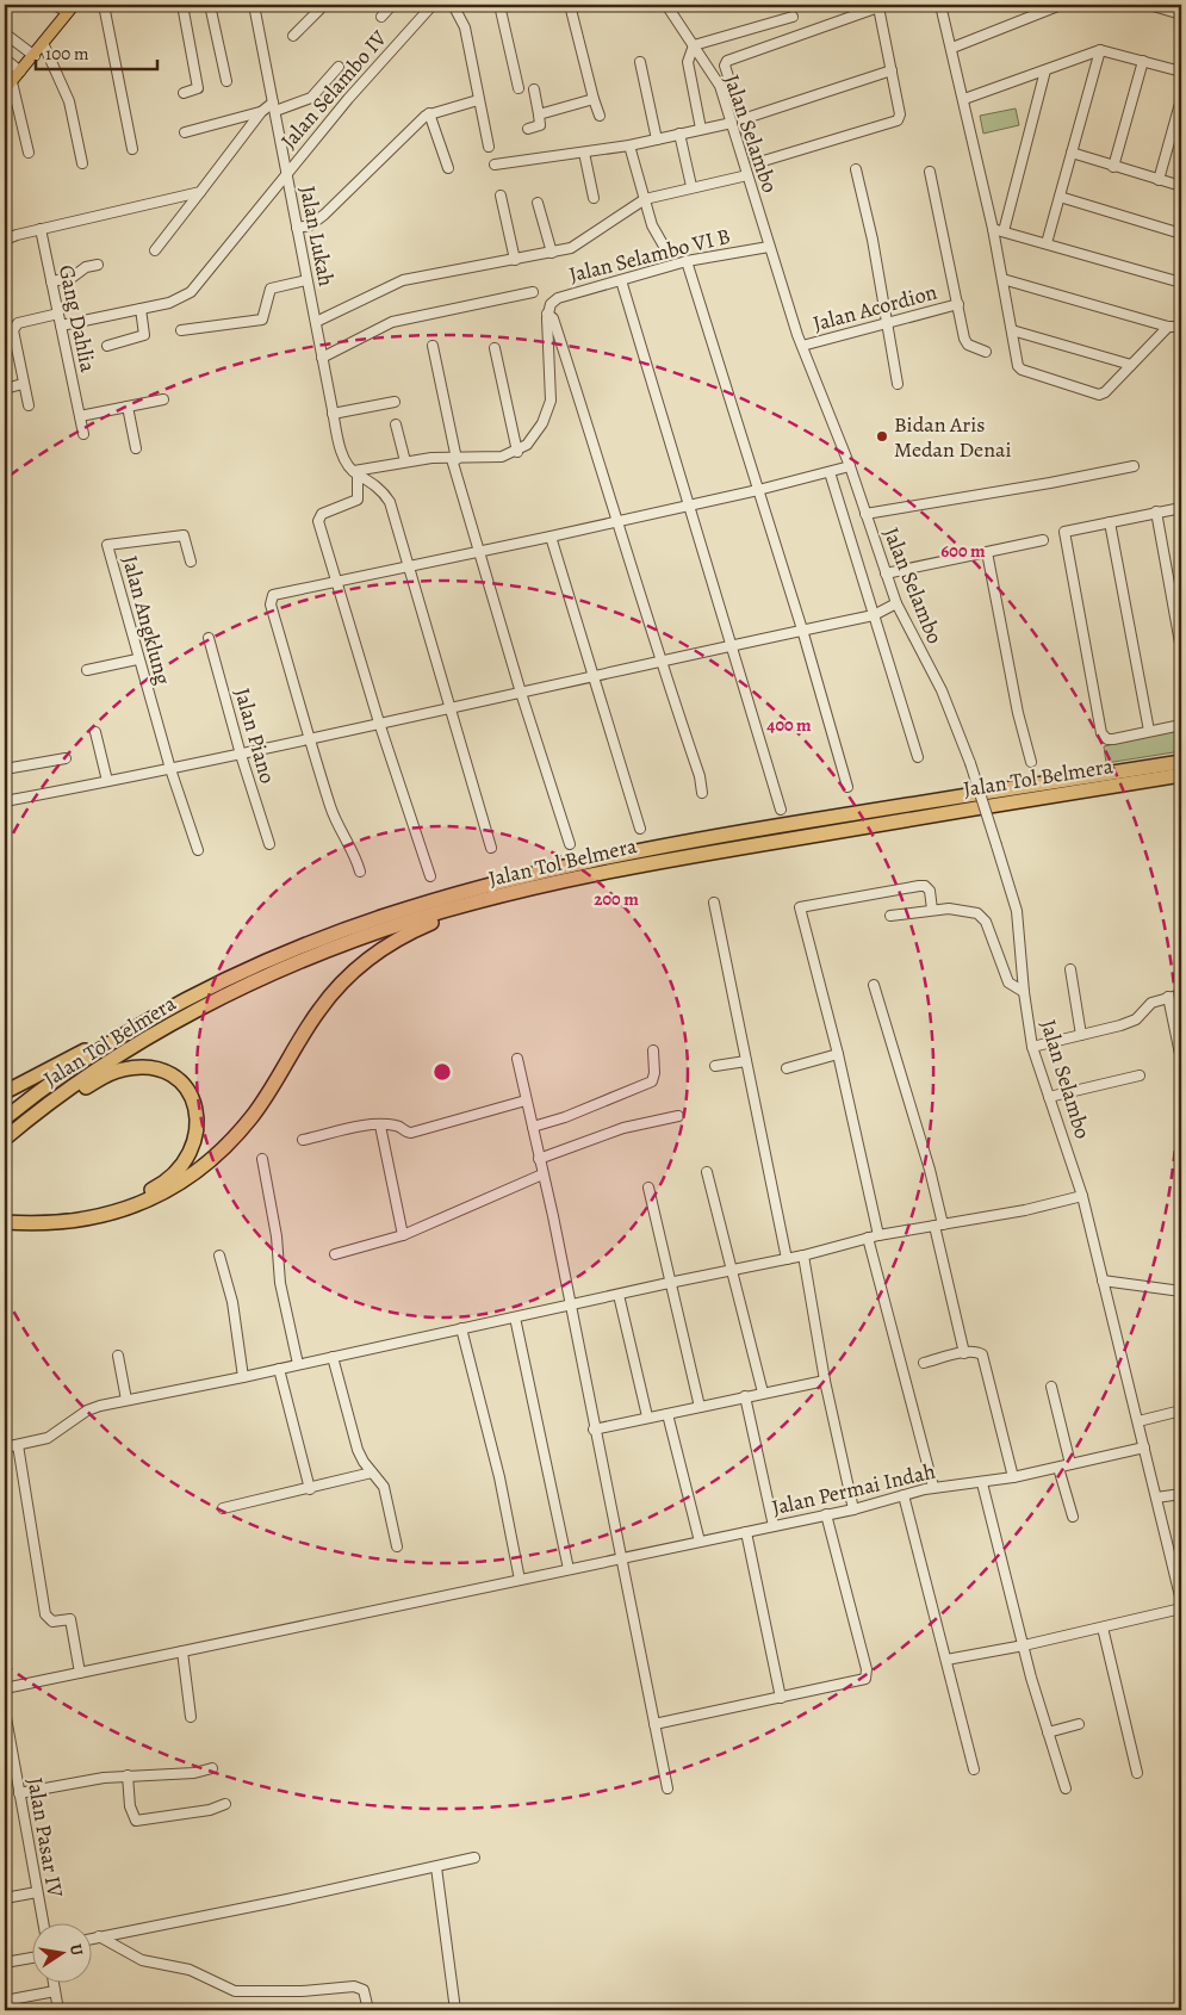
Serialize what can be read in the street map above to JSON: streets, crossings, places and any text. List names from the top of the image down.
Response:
{
  "streets": {
    "highway": ["Jalan Tol Belmera"],
    "street": [
      "Jalan Selambo IV",
      "Jalan Selambo",
      "Jalan Lukah",
      "Jalan Selambo VI B",
      "Jalan Acordion",
      "Gang Dahlia",
      "Jalan Angklung",
      "Jalan Piano",
      "Jalan Permai Indah",
      "Jalan Pasar IV"
    ]
  },
  "crossings": [
    ["Jalan Selambo IV", "Jalan Lukah"],
    ["Jalan Selambo IV", "Gang Dahlia"],
    ["Jalan Selambo", "Jalan Selambo VI B"],
    ["Jalan Selambo", "Jalan Acordion"],
    ["Jalan Selambo", "Jalan Permai Indah"]
  ],
  "places": ["Bidan Aris Medan Denai"],
  "scale_bar": "100 m",
  "north": "right",
  "rings": ["600 m", "400 m", "200 m"]
}
